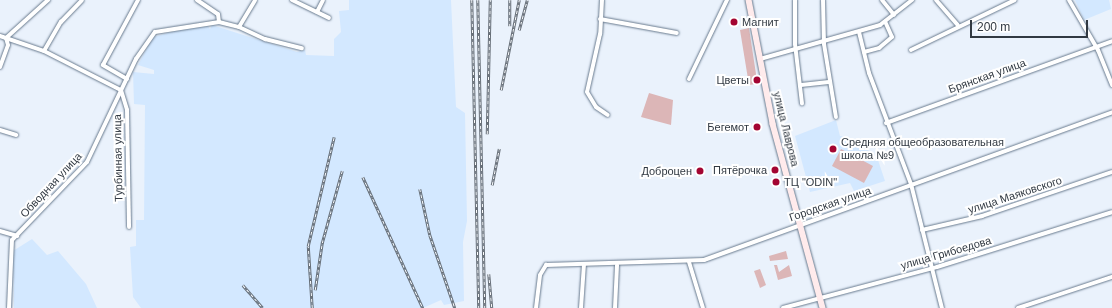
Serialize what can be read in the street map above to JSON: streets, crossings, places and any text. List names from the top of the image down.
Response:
{
  "streets": {
    "main road": ["улица Лаврова"],
    "street": [
      "Брянская улица",
      "Турбинная улица",
      "Обводная улица",
      "улица Маяковского",
      "Городская улица",
      "улица Грибоедова"
    ]
  },
  "crossings": [
    ["улица Лаврова", "Городская улица"],
    ["улица Лаврова", "улица Грибоедова"],
    ["Турбинная улица", "Обводная улица"]
  ],
  "places": [
    "Магнит",
    "Цветы",
    "Бегемот",
    "Средняя общеобразовательная школа №9",
    "Пятёрочка",
    "Доброцен",
    "ТЦ \"ODIN\""
  ],
  "scale_bar": "200 m"
}
